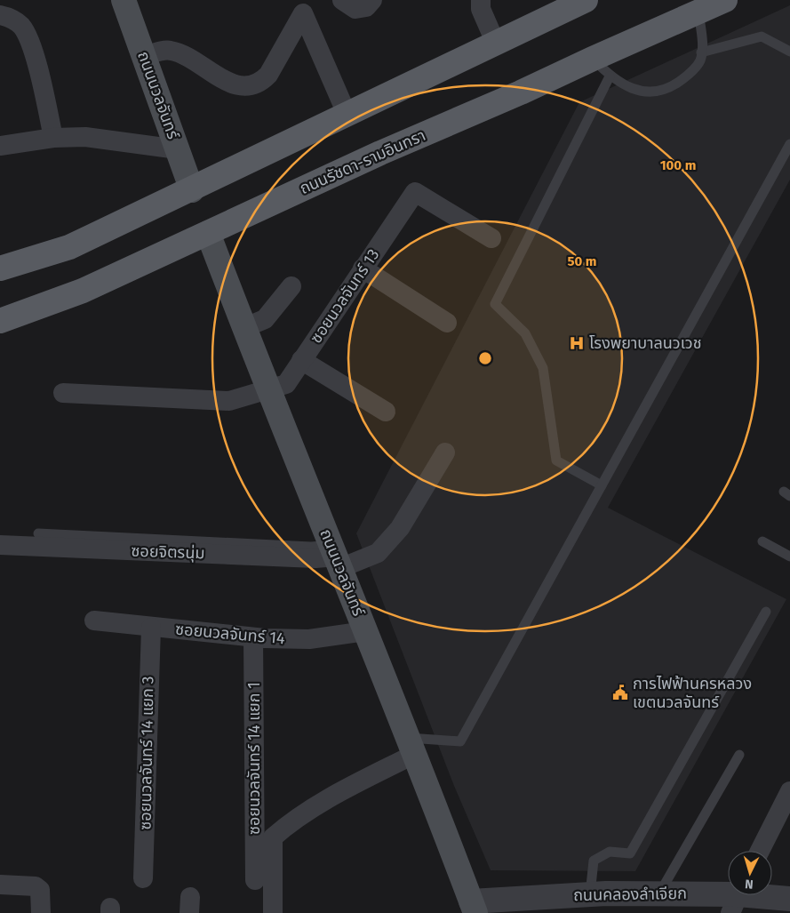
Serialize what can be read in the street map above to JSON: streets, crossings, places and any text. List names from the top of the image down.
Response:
{
  "streets": {
    "main road": ["ถนนนวลจันทร์", "ถนนรัชดา-รามอินทรา"],
    "street": [
      "ซอยนวลจันทร์ 13",
      "ซอยจิตรนุ่ม",
      "ซอยนวลจันทร์ 14",
      "ซอยนวลจันทร์ 14 แยก 3",
      "ซอยนวลจันทร์ 14 แยก 1",
      "ถนนคลองลำเจียก"
    ]
  },
  "crossings": [
    ["ถนนนวลจันทร์", "ถนนรัชดา-รามอินทรา"],
    ["ถนนนวลจันทร์", "ซอยนวลจันทร์ 13"],
    ["ถนนนวลจันทร์", "ซอยจิตรนุ่ม"],
    ["ถนนนวลจันทร์", "ซอยนวลจันทร์ 14"],
    ["ถนนนวลจันทร์", "ถนนคลองลำเจียก"],
    ["ซอยนวลจันทร์ 14", "ซอยนวลจันทร์ 14 แยก 3"],
    ["ซอยนวลจันทร์ 14", "ซอยนวลจันทร์ 14 แยก 1"]
  ],
  "places": {
    "hospital": ["โรงพยาบาลนวเวช"],
    "public building": ["การไฟฟ้านครหลวง เขตนวลจันทร์"]
  },
  "north": "bottom",
  "rings": ["100 m", "50 m"]
}
